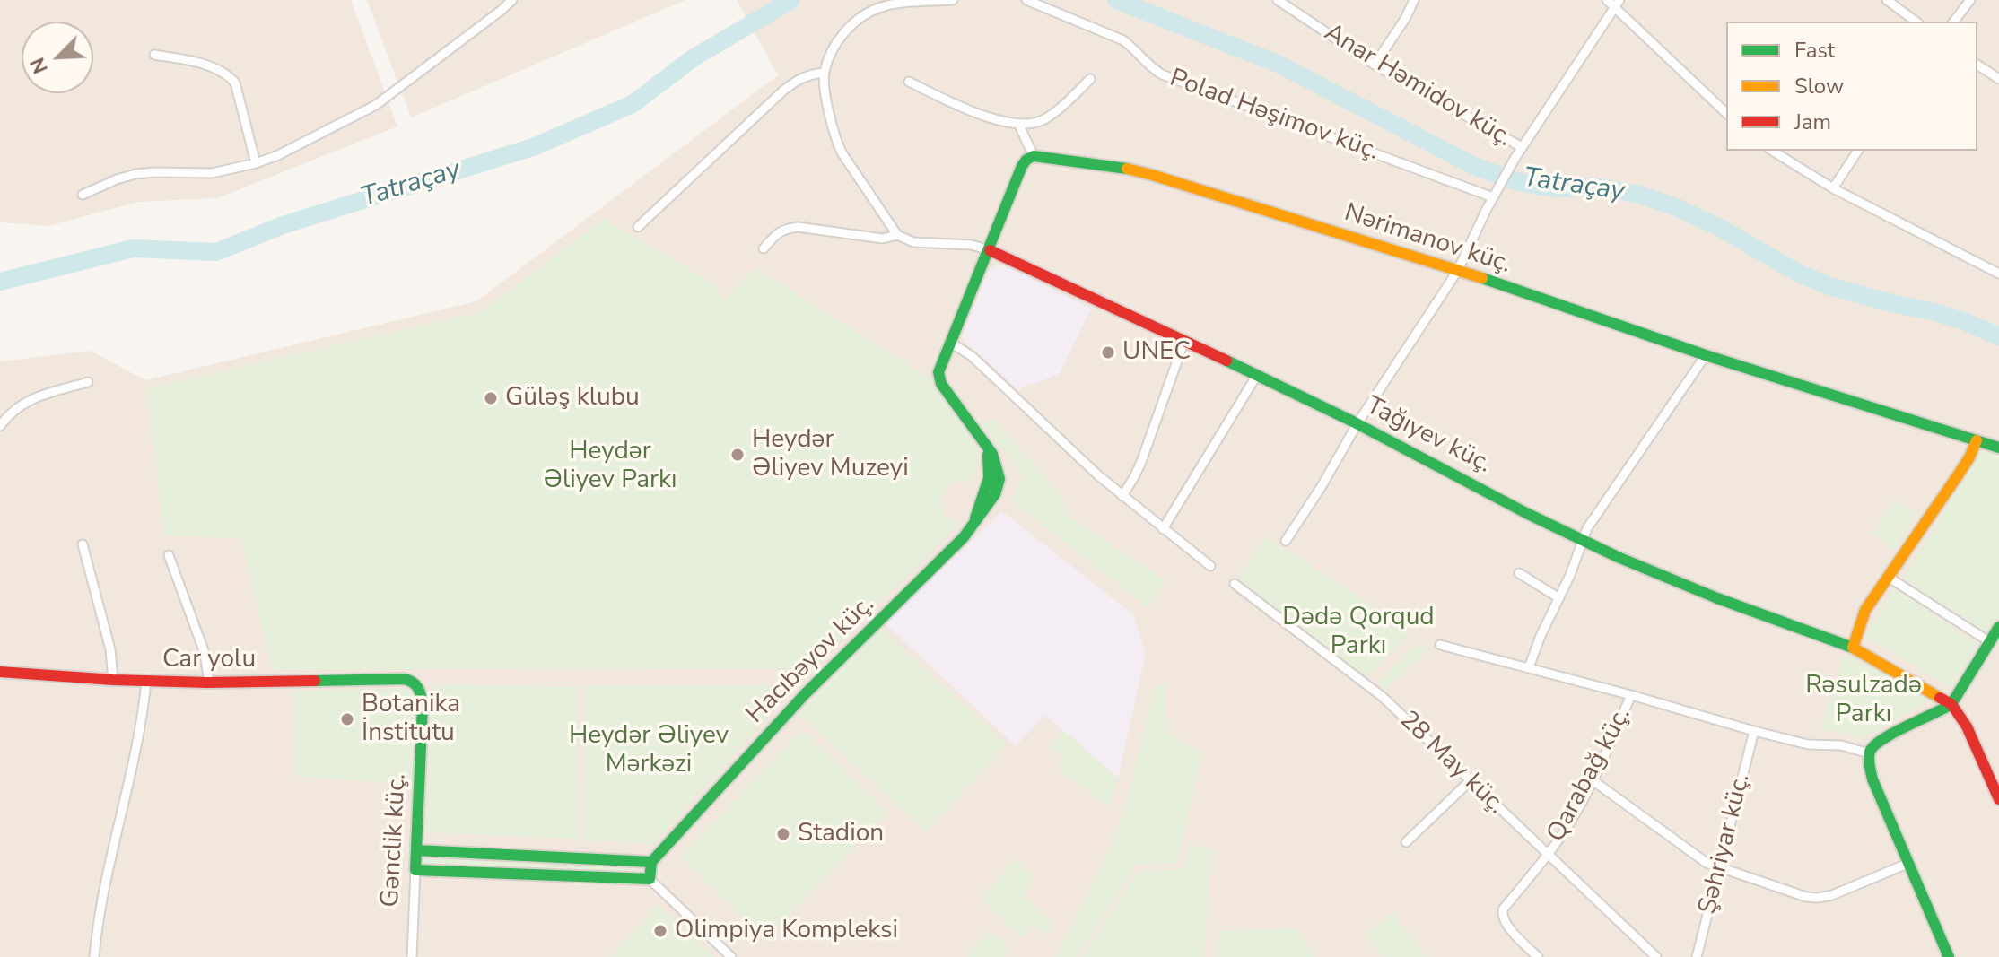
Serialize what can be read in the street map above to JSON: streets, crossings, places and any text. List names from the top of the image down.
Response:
{
  "streets": {
    "street": [
      "Anar Həmidov küç.",
      "Polad Həşimov küç.",
      "Nərimanov küç.",
      "Tağıyev küç.",
      "Car yolu",
      "Hacıbəyov küç.",
      "28 May küç.",
      "Qarabağ küç.",
      "Gənclik küç.",
      "Şəhriyar küç."
    ]
  },
  "crossings": [
    ["Car yolu", "Gənclik küç."],
    ["28 May küç.", "Qarabağ küç."]
  ],
  "water": ["Tatraçay"],
  "parks": [
    "Heydər Əliyev Parkı",
    "Dədə Qorqud Parkı",
    "Rəsulzadə Parkı",
    "Heydər Əliyev Mərkəzi"
  ],
  "places": [
    "UNEC",
    "Güləş klubu",
    "Heydər Əliyev Muzeyi",
    "Botanika İnstitutu",
    "Stadion",
    "Olimpiya Kompleksi"
  ],
  "legend": ["Fast", "Slow", "Jam"],
  "north": "bottom left"
}
